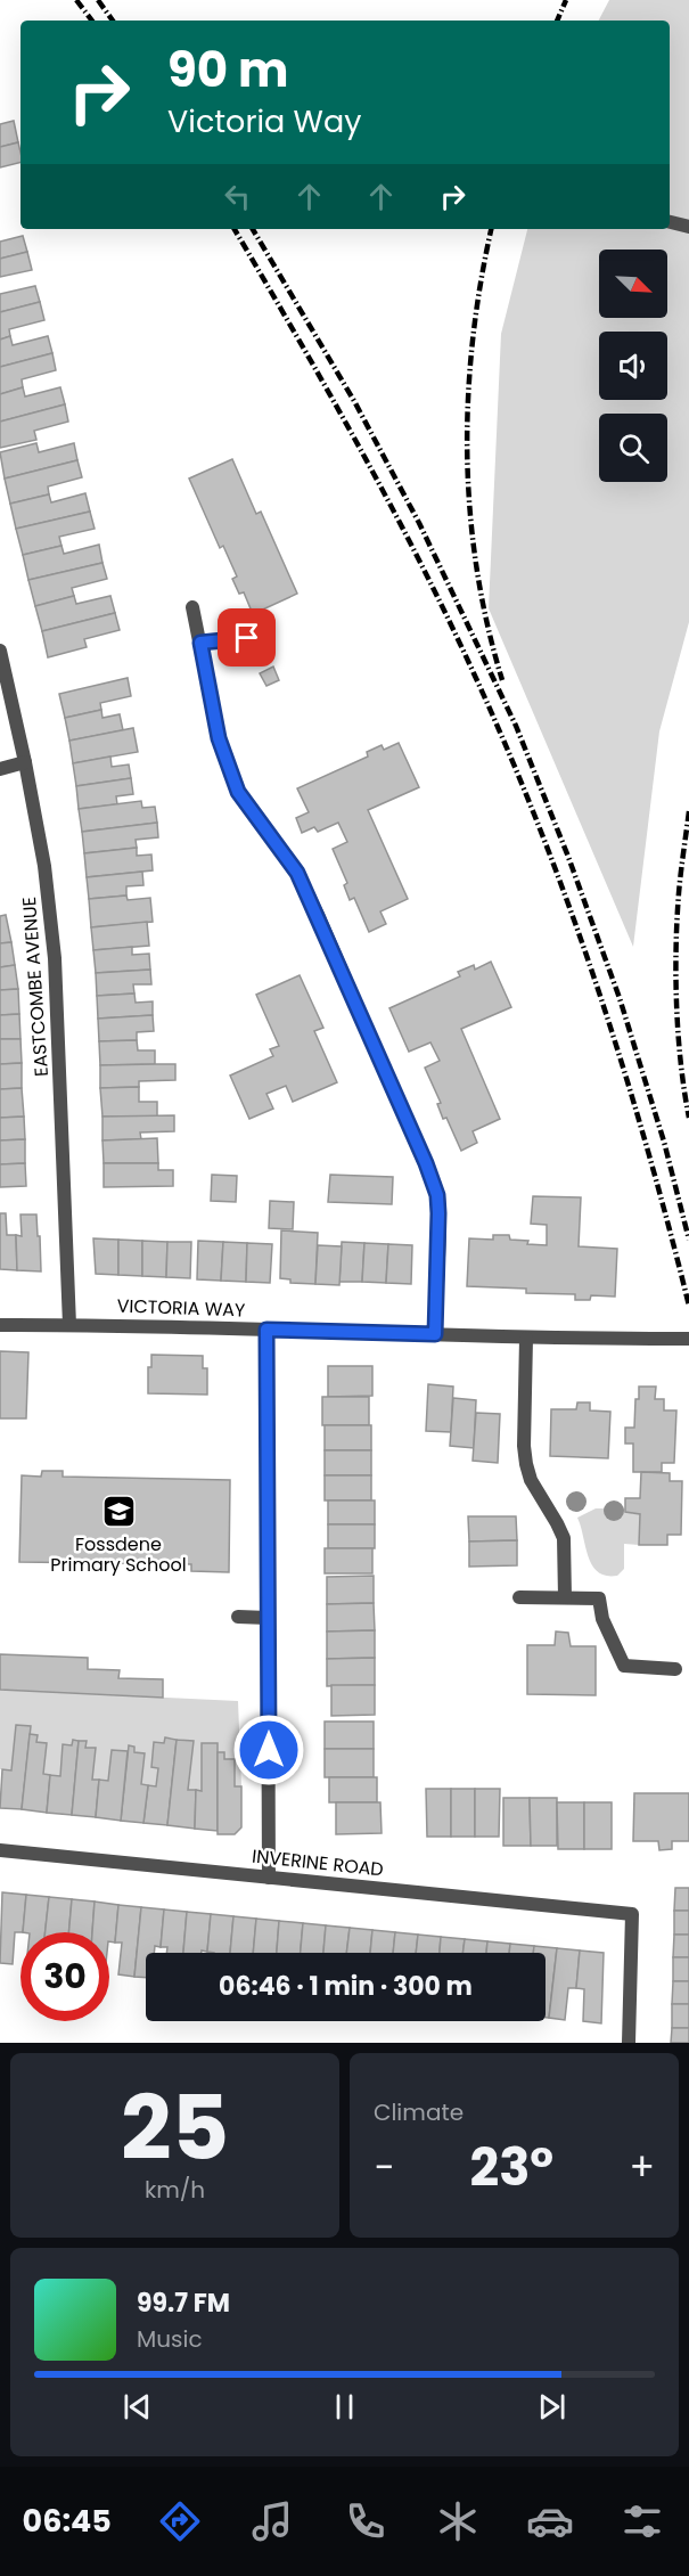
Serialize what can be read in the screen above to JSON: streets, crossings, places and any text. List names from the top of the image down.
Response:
{
  "streets": {
    "street": ["EASTCOMBE AVENUE", "VICTORIA WAY", "INVERINE ROAD"]
  },
  "crossings": [
    ["EASTCOMBE AVENUE", "VICTORIA WAY"]
  ],
  "places": {
    "school or university": ["Fossdene Primary School"]
  },
  "north": "bottom right",
  "page": {
    "turn": ["90 m", "Victoria Way"],
    "limit": "30",
    "trip": "06:46 · 1 min · 300 m",
    "tile": [
      ["25", "km/h"],
      "Climate"
    ],
    "heat": ["−", "23°", "+"],
    "song": ["99.7 FM", "Music"],
    "tabs": "06:45"
  }
}
